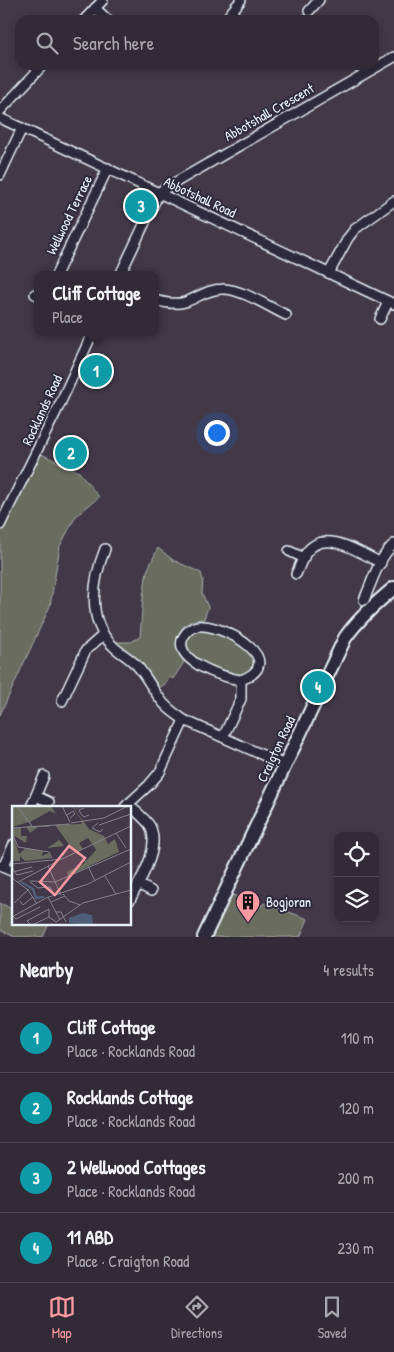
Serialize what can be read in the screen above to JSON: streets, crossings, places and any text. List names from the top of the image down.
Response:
{
  "streets": {
    "street": [
      "Abbotshall Crescent",
      "Abbotshall Road",
      "Wellwood Terrace",
      "Rocklands Road",
      "Craigton Road"
    ]
  },
  "crossings": [
    ["Abbotshall Crescent", "Abbotshall Road"],
    ["Abbotshall Road", "Wellwood Terrace"]
  ],
  "places": {
    "building": ["Bogjoran"]
  },
  "page": {
    "search": "Search here",
    "pins": [
      "3",
      "1",
      "2",
      "4"
    ],
    "popup": ["Cliff Cottage", "Place"],
    "heading": ["Nearby", "4 results"],
    "list": [
      {
        "mark": "1",
        "name": "Cliff Cottage",
        "note": "Place · Rocklands Road",
        "value": "110 m"
      },
      {
        "mark": "2",
        "name": "Rocklands Cottage",
        "note": "Place · Rocklands Road",
        "value": "120 m"
      },
      {
        "mark": "3",
        "name": "2 Wellwood Cottages",
        "note": "Place · Rocklands Road",
        "value": "200 m"
      },
      {
        "mark": "4",
        "name": "11 ABD",
        "note": "Place · Craigton Road",
        "value": "230 m"
      }
    ],
    "nav": ["Map", "Directions", "Saved"]
  }
}
